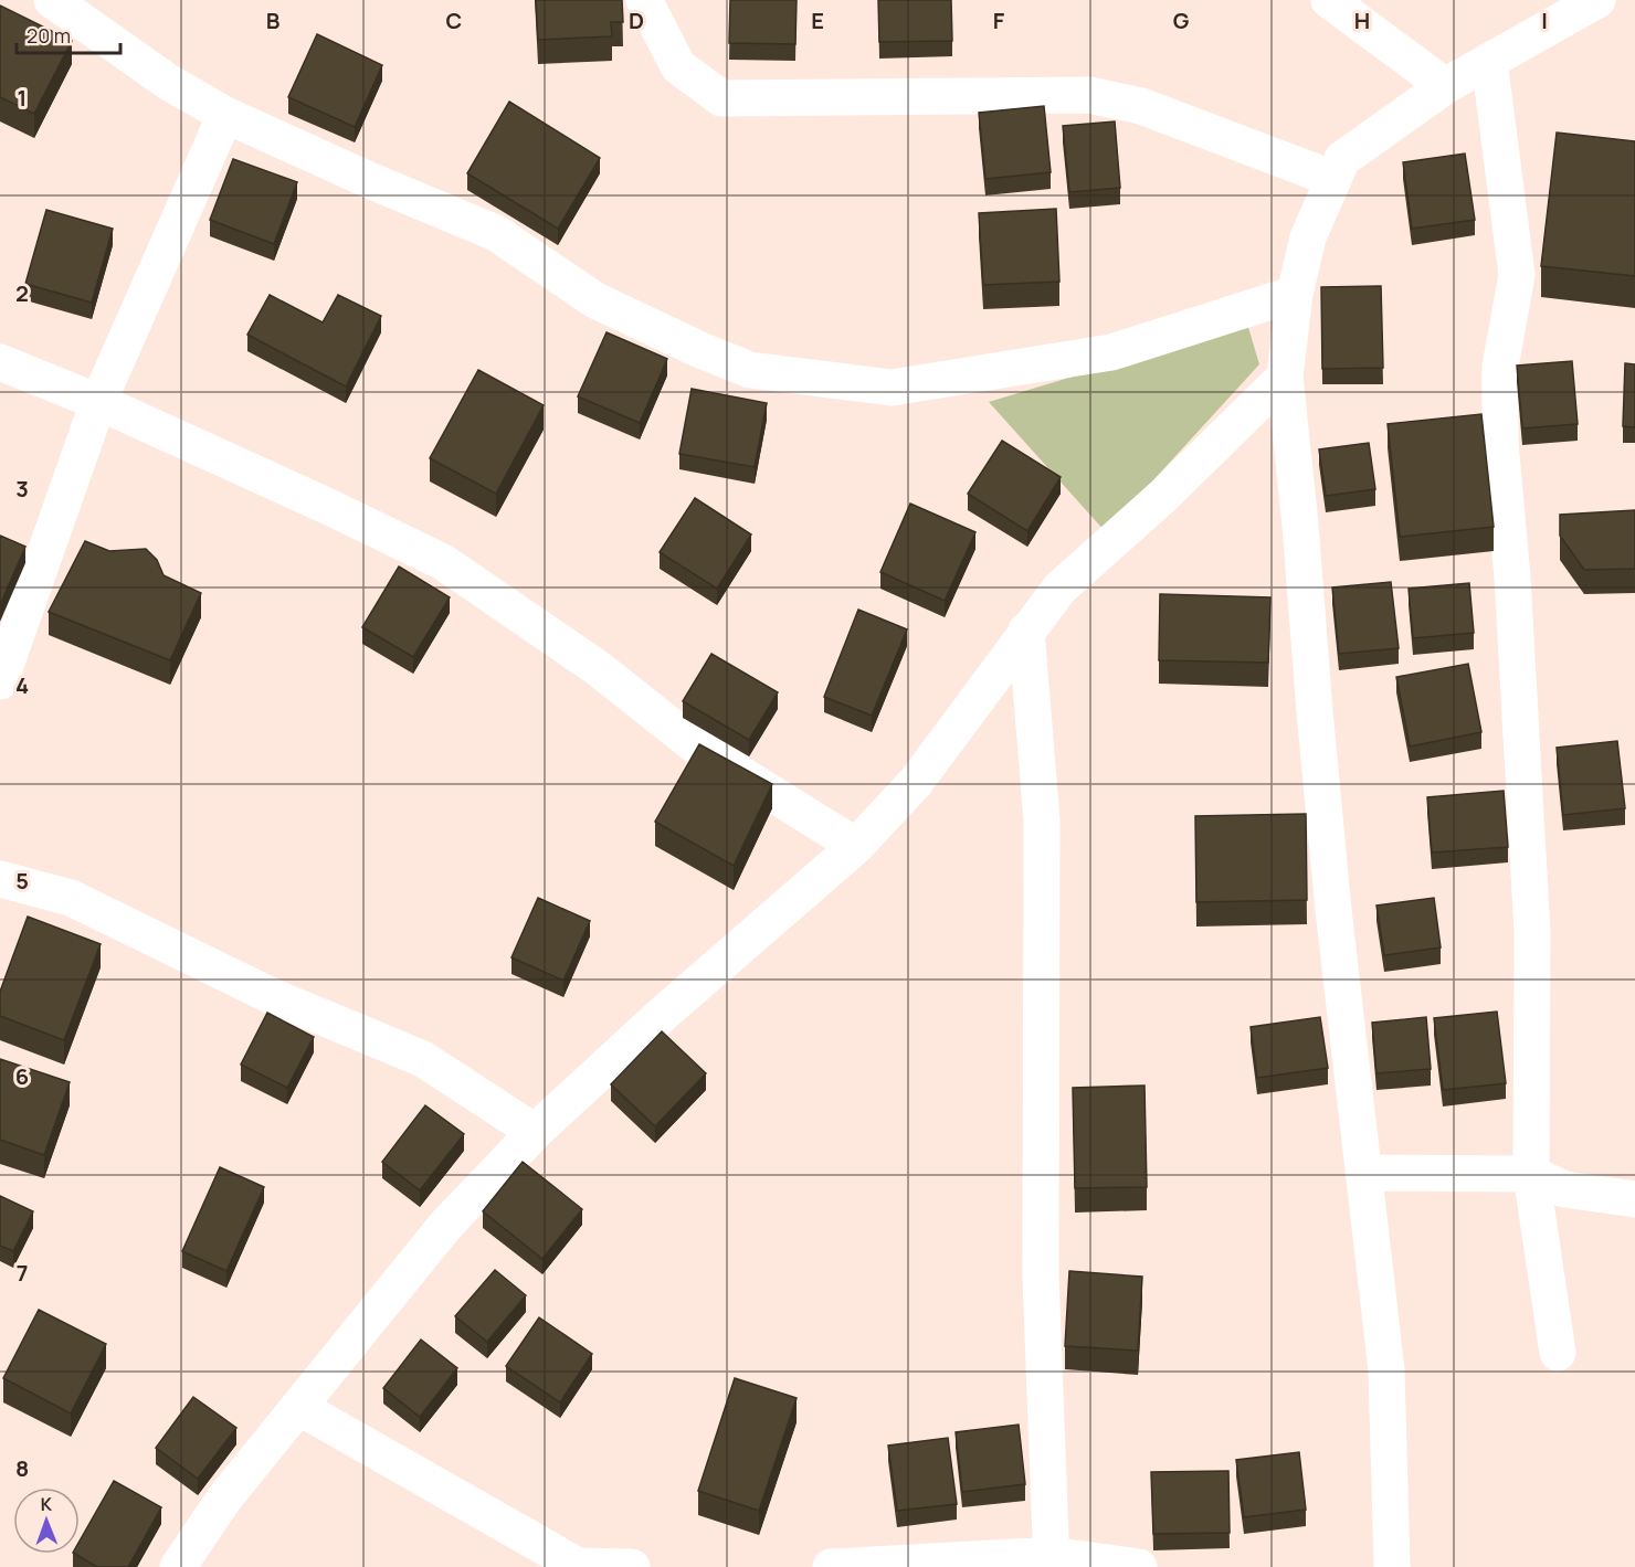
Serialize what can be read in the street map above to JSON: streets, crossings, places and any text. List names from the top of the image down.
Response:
{
  "scale_bar": "20 m",
  "north": "top",
  "grid": {
    "columns": [
      "B",
      "C",
      "D",
      "E",
      "F",
      "G",
      "H",
      "I"
    ],
    "rows": [
      "1",
      "2",
      "3",
      "4",
      "5",
      "6",
      "7",
      "8"
    ]
  }
}
